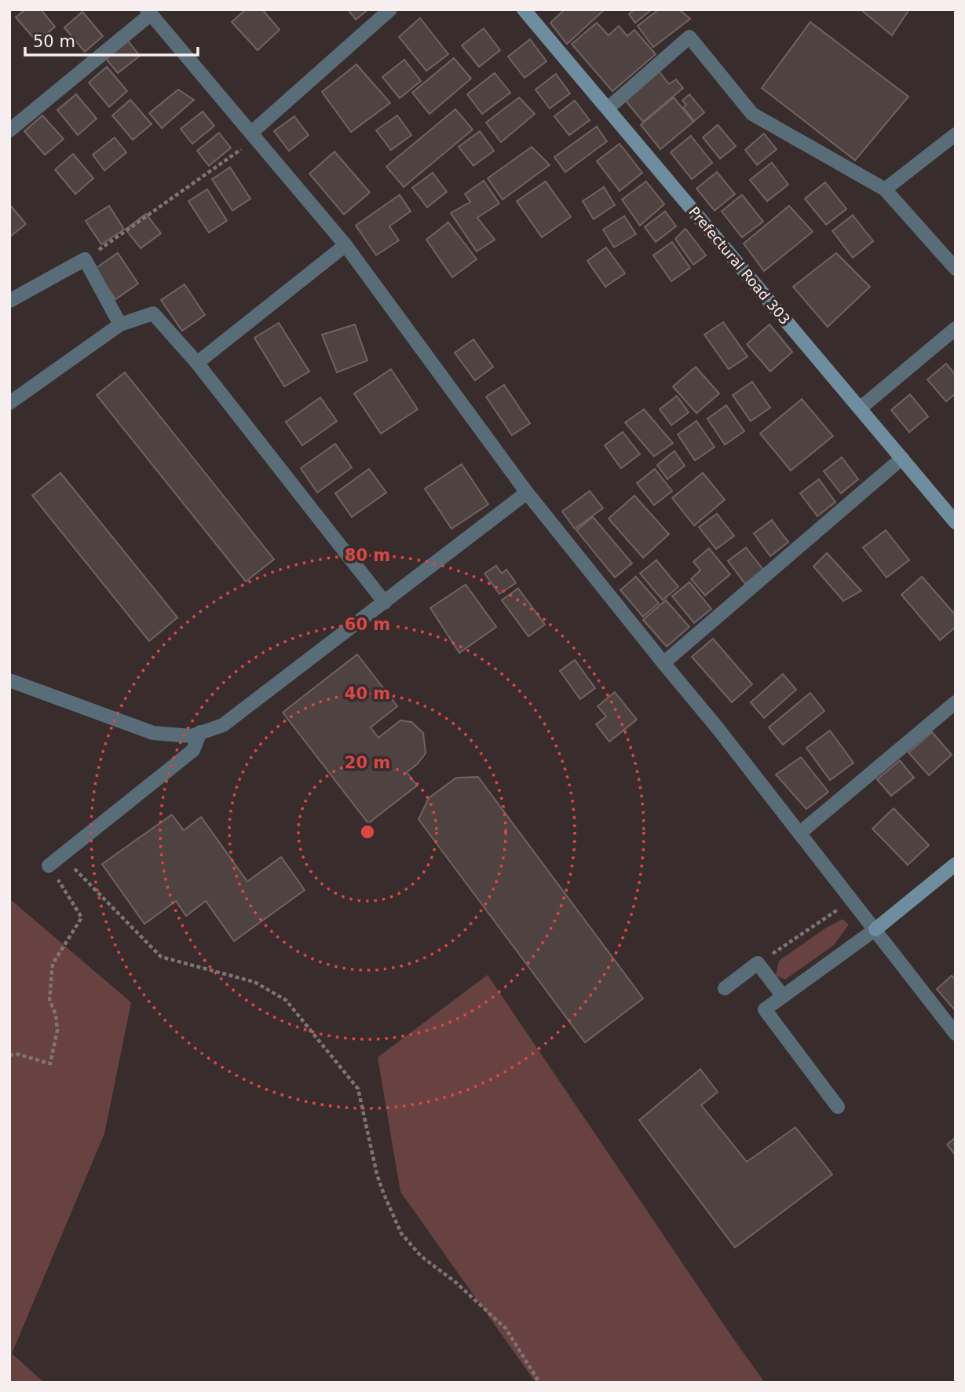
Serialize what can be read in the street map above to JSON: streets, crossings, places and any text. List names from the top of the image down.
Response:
{
  "streets": {
    "main road": ["Prefectural Road 303"]
  },
  "scale_bar": "50 m",
  "rings": [
    "80 m",
    "60 m",
    "40 m",
    "20 m"
  ]
}
